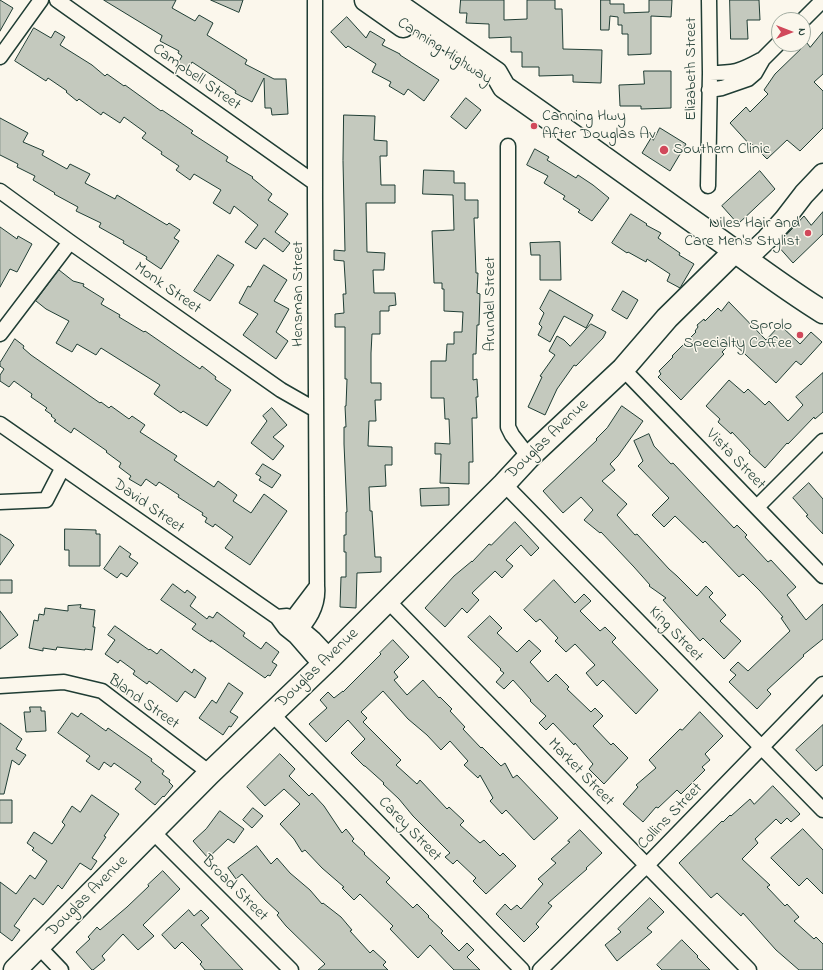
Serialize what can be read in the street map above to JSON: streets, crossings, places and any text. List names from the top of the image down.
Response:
{
  "streets": {
    "main road": ["Canning Highway", "Douglas Avenue"],
    "street": [
      "Elizabeth Street",
      "Campbell Street",
      "Monk Street",
      "Hensman Street",
      "Arundel Street",
      "Vista Street",
      "David Street",
      "King Street",
      "Bland Street",
      "Market Street",
      "Collins Street",
      "Carey Street",
      "Broad Street"
    ]
  },
  "crossings": [
    ["Canning Highway", "Douglas Avenue"],
    ["Campbell Street", "Hensman Street"],
    ["Monk Street", "Hensman Street"],
    ["Hensman Street", "David Street"],
    ["Arundel Street", "Douglas Avenue"],
    ["Douglas Avenue", "Vista Street"],
    ["Douglas Avenue", "David Street"],
    ["Douglas Avenue", "King Street"],
    ["Douglas Avenue", "Bland Street"],
    ["Douglas Avenue", "Market Street"],
    ["Douglas Avenue", "Carey Street"],
    ["Douglas Avenue", "Broad Street"],
    ["King Street", "Collins Street"],
    ["Market Street", "Collins Street"]
  ],
  "places": [
    "Canning Hwy After Douglas Av",
    "Southern Clinic",
    "Niles Hair and Care Men's Stylist",
    "Sprolo Specialty Coffee"
  ],
  "north": "right"
}
